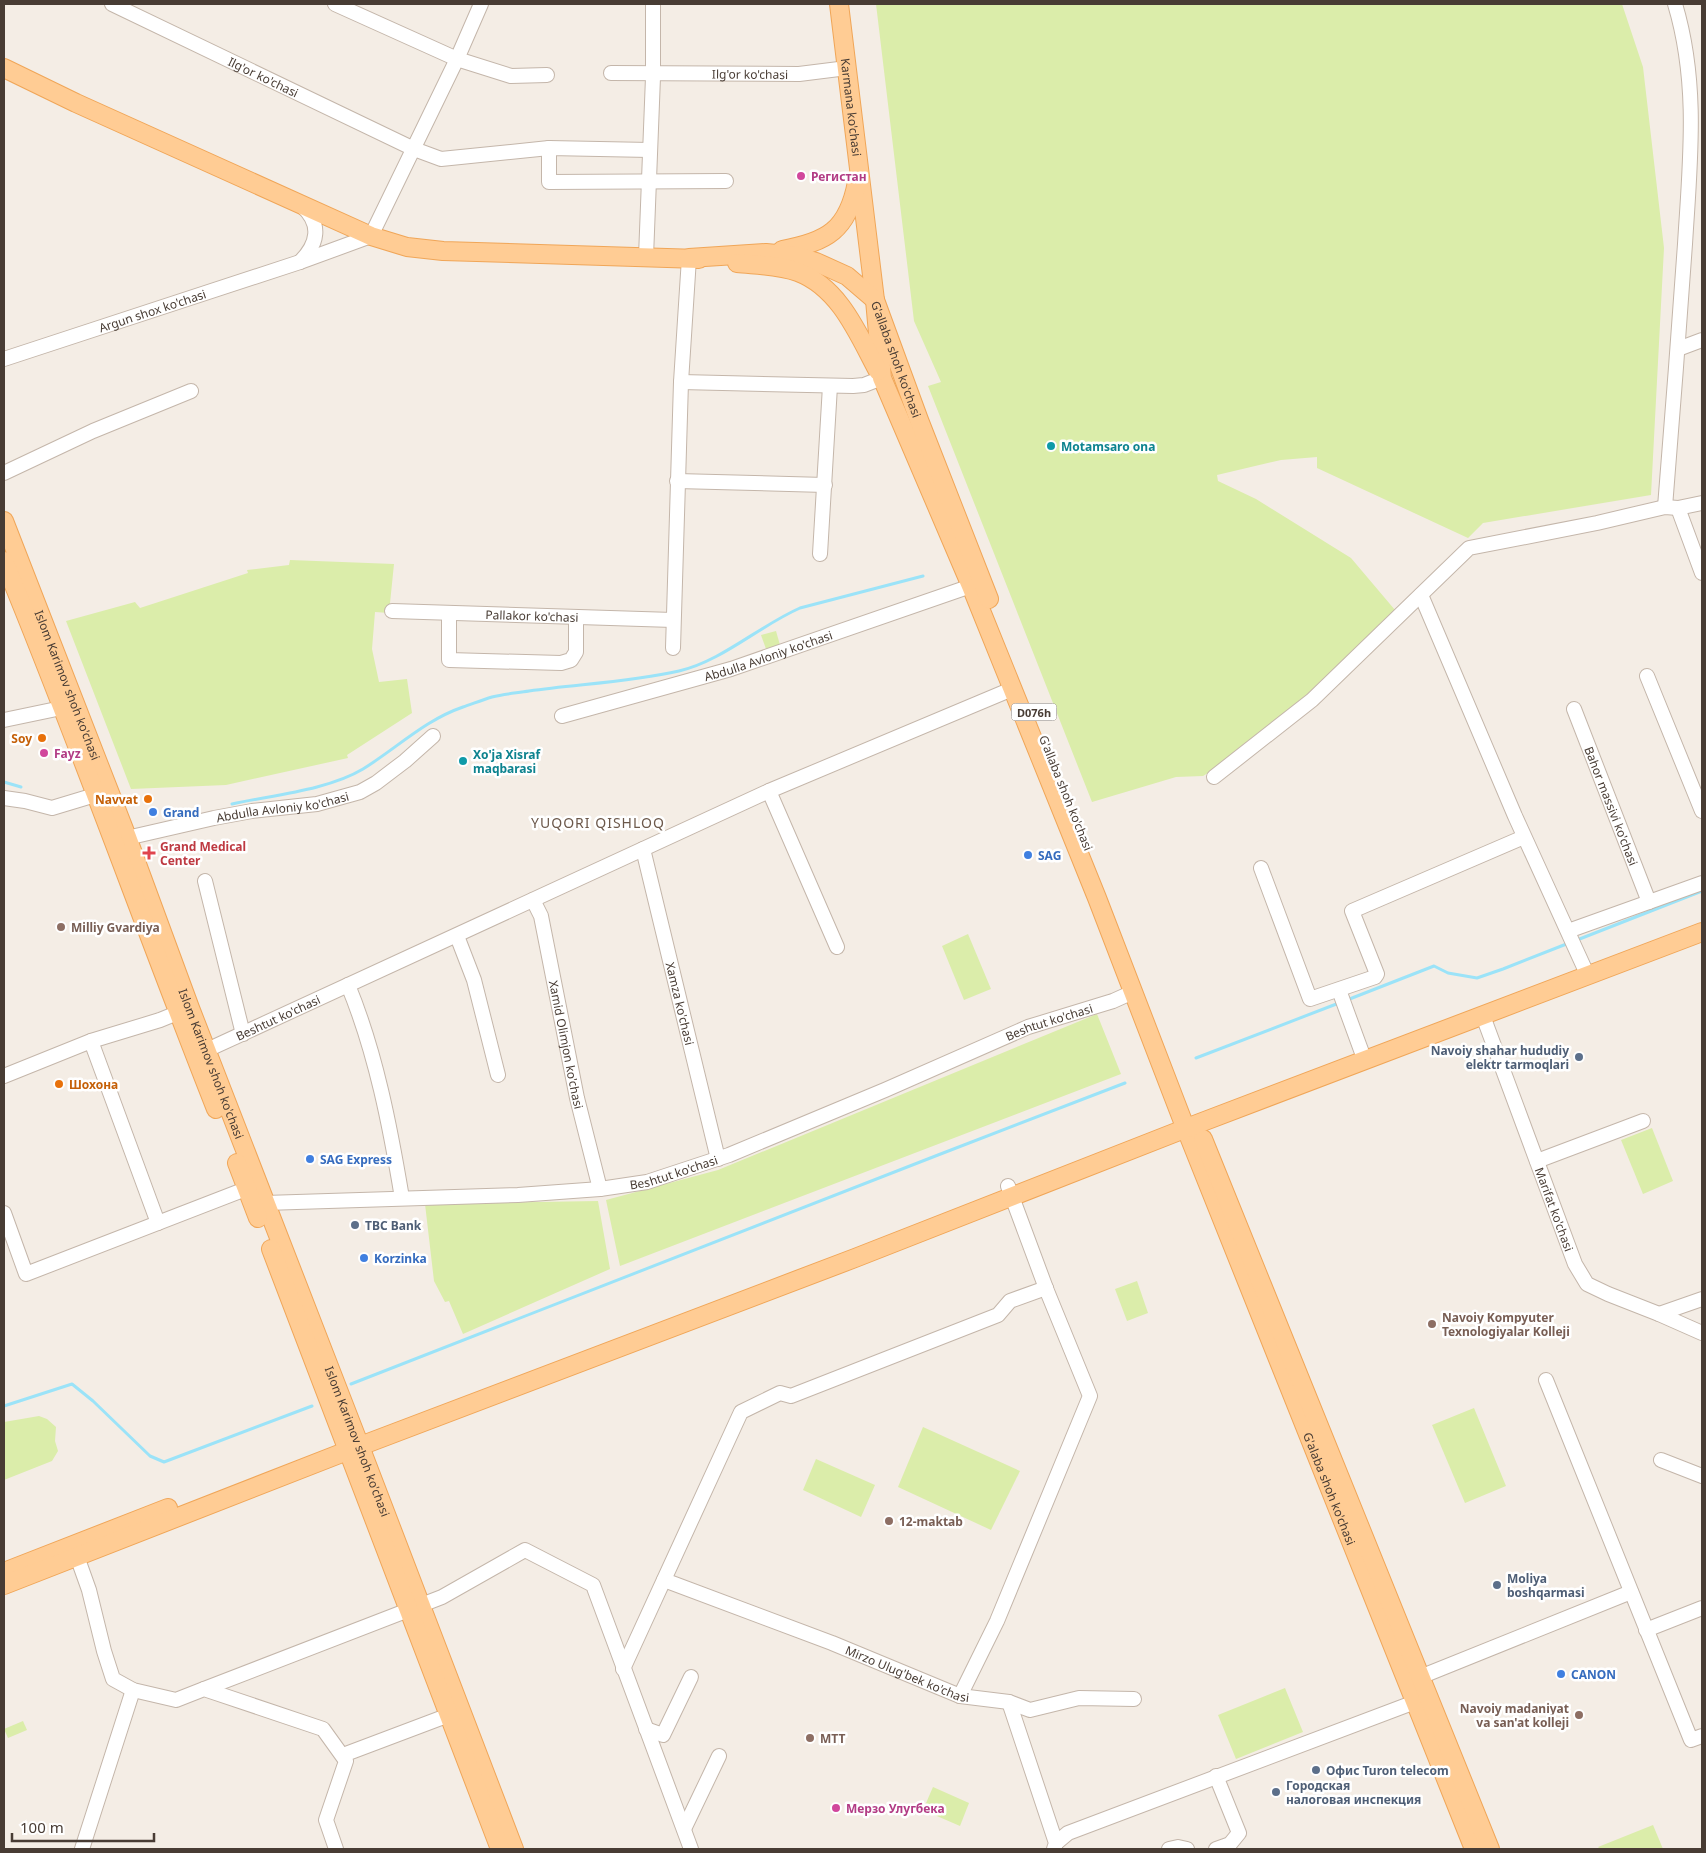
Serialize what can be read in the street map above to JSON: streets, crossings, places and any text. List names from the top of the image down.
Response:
{
  "streets": {
    "main road": [
      "Karmana ko'chasi",
      "G'allaba shoh ko'chasi",
      "Islom Karimov shoh ko'chasi",
      "D076h",
      "G'alaba shoh ko'chasi"
    ],
    "street": [
      "Ilg'or ko'chasi",
      "Argun shox ko'chasi",
      "Pallakor ko'chasi",
      "Abdulla Avloniy ko'chasi",
      "Bahor massivi ko'chasi",
      "Xamza ko'chasi",
      "Beshtut ko'chasi",
      "Xamid Olimjon ko'chasi",
      "Marifat ko'chasi",
      "Mirzo Ulug'bek ko'chasi"
    ]
  },
  "crossings": [
    ["Ilg'or ko'chasi", "Karmana ko'chasi"],
    ["Karmana ko'chasi", "G'allaba shoh ko'chasi"],
    ["G'allaba shoh ko'chasi", "Abdulla Avloniy ko'chasi"],
    ["G'allaba shoh ko'chasi", "Beshtut ko'chasi"],
    ["G'allaba shoh ko'chasi", "G'alaba shoh ko'chasi"],
    ["Abdulla Avloniy ko'chasi", "Islom Karimov shoh ko'chasi"],
    ["Islom Karimov shoh ko'chasi", "Beshtut ko'chasi"],
    ["Xamza ko'chasi", "Beshtut ko'chasi"],
    ["Beshtut ko'chasi", "Xamid Olimjon ko'chasi"]
  ],
  "districts": ["YUQORI QISHLOQ"],
  "places": {
    "other": [
      "Регистан",
      "Motamsaro ona",
      "Soy",
      "Fayz",
      "Xo'ja Xisraf maqbarasi",
      "Navvat",
      "Grand",
      "SAG",
      "Milliy Gvardiya",
      "Navoiy shahar hududiy elektr tarmoqlari",
      "Шохона",
      "SAG Express",
      "TBC Bank",
      "Korzinka",
      "Navoiy Kompyuter Texnologiyalar Kolleji",
      "12-maktab",
      "Moliya boshqarmasi",
      "CANON",
      "Navoiy madaniyat va san'at kolleji",
      "MTT",
      "Офис Turon telecom",
      "Городская налоговая инспекция",
      "Мерзо Улугбека"
    ],
    "health": ["Grand Medical Center"]
  },
  "scale_bar": "100 m"
}
